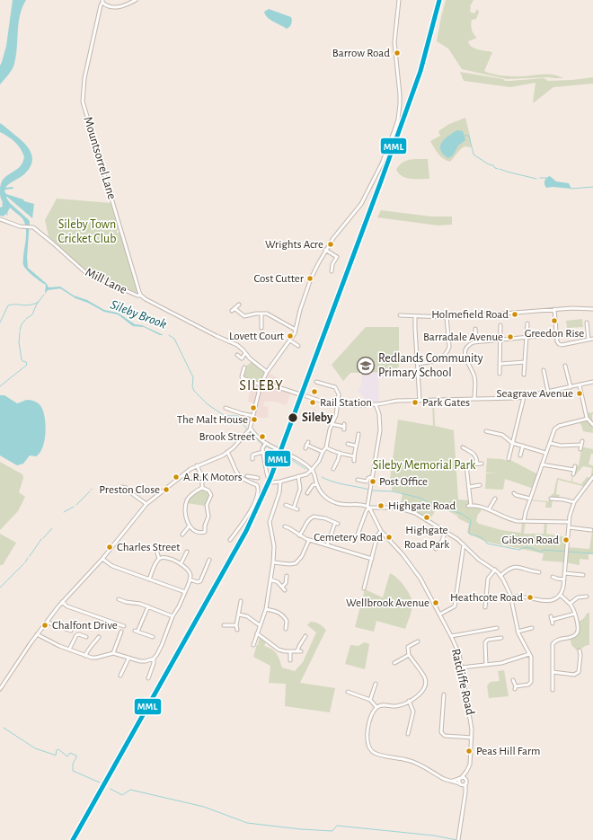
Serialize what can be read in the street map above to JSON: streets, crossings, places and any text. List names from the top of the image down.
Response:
{
  "streets": {
    "street": ["Mountsorrel Lane", "Mill Lane", "Ratcliffe Road"]
  },
  "crossings": [
    ["Mountsorrel Lane", "Mill Lane"]
  ],
  "districts": ["SILEBY"],
  "water": ["Sileby Brook"],
  "parks": ["Sileby Town Cricket Club", "Sileby Memorial Park"],
  "places": {
    "other": [
      "Barrow Road",
      "Wrights Acre",
      "Cost Cutter",
      "Holmefield Road",
      "Greedon Rise",
      "Lovett Court",
      "Barradale Avenue",
      "Seagrave Avenue",
      "Rail Station",
      "Park Gates",
      "Sileby",
      "The Malt House",
      "Brook Street",
      "A.R.K Motors",
      "Post Office",
      "Preston Close",
      "Highgate Road",
      "Highgate Road Park",
      "Cemetery Road",
      "Gibson Road",
      "Charles Street",
      "Heathcote Road",
      "Wellbrook Avenue",
      "Chalfont Drive",
      "Peas Hill Farm"
    ],
    "school or university": ["Redlands Community Primary School"]
  },
  "lines": ["transit line MML"]
}
